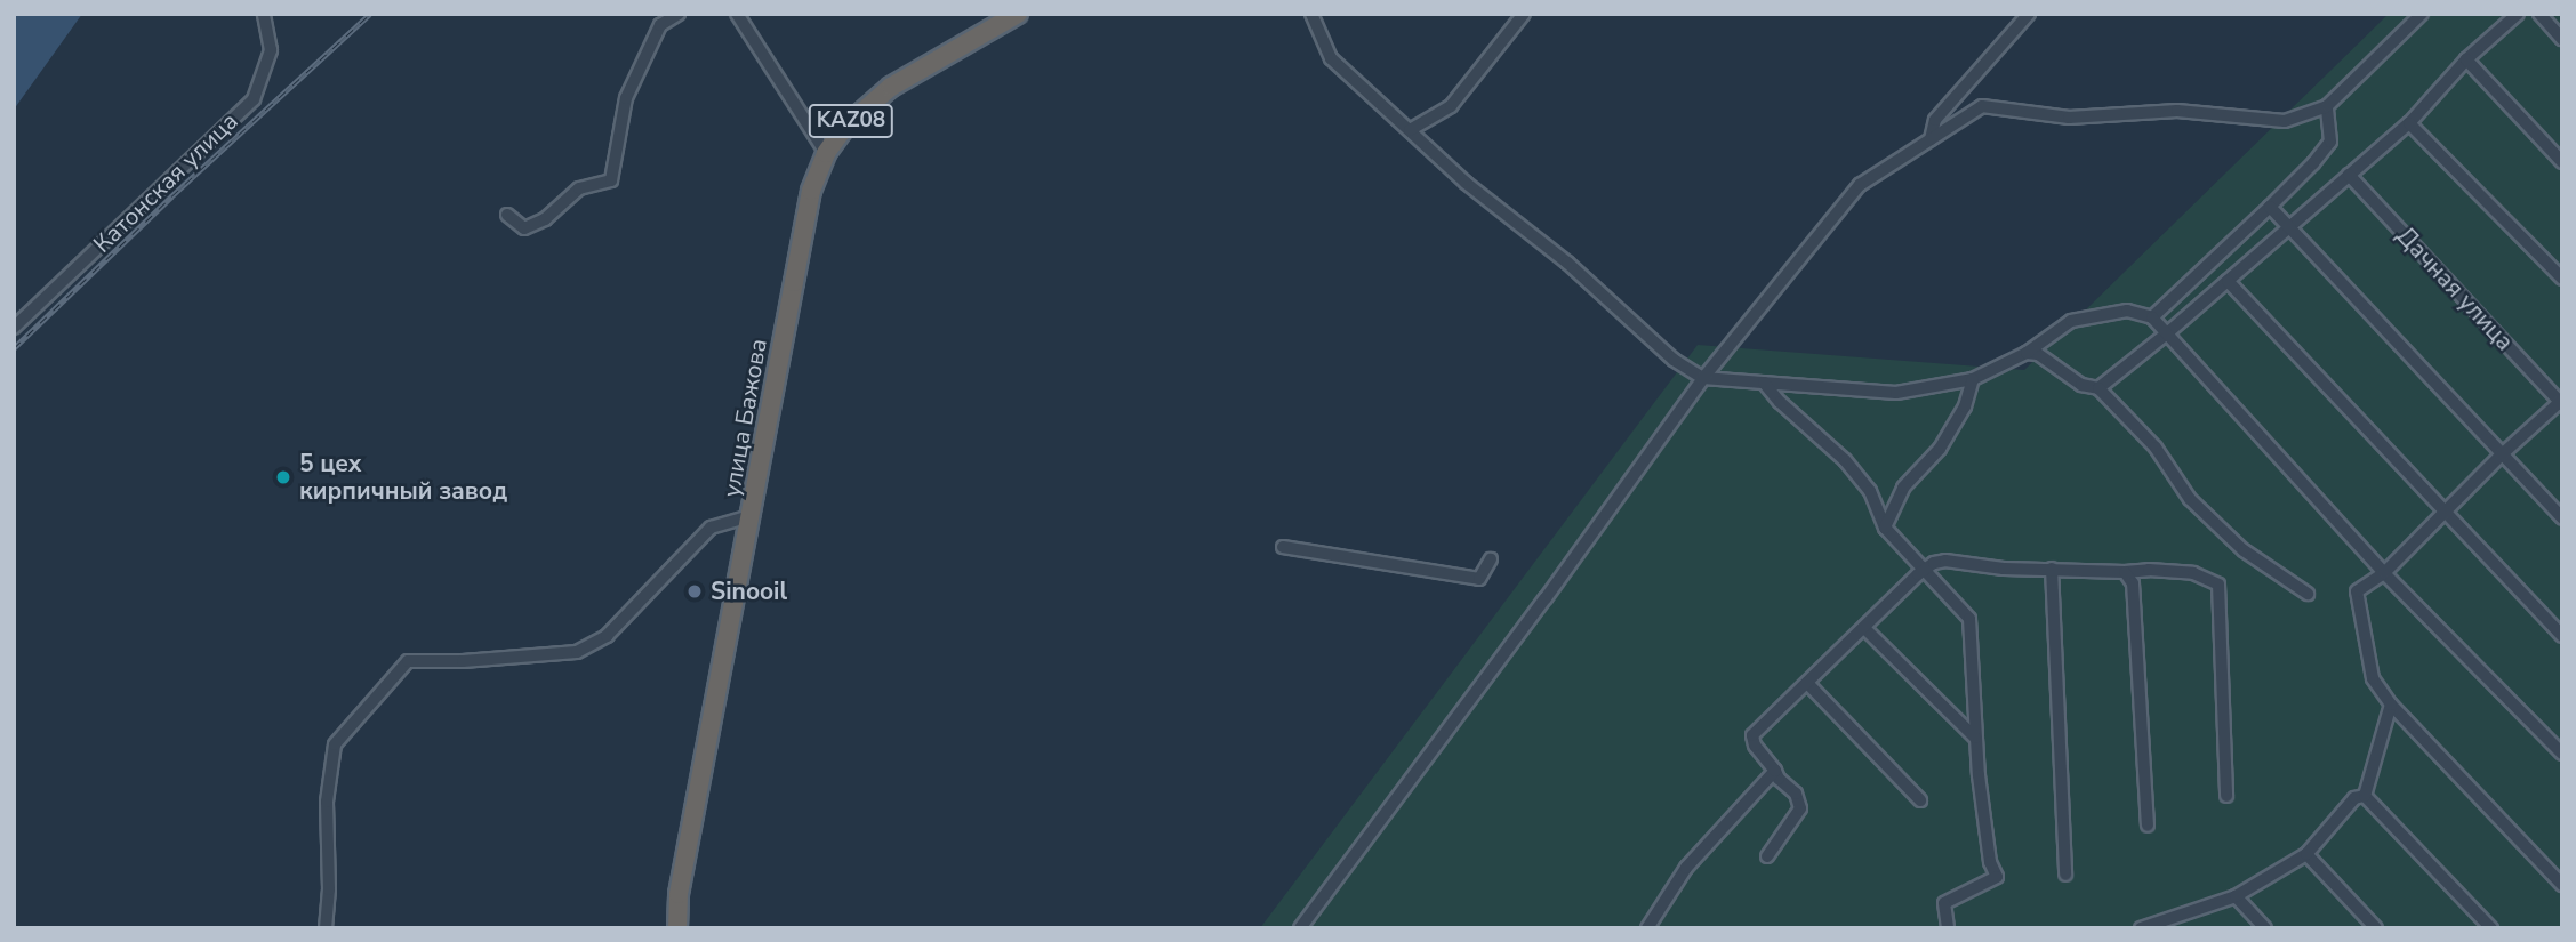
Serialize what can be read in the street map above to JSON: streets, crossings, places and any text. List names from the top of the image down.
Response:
{
  "streets": {
    "highway": ["KAZ08", "улица Бажова"],
    "street": ["Катонская улица", "Дачная улица"]
  },
  "places": ["5 цех кирпичный завод", "Sinooil"]
}
